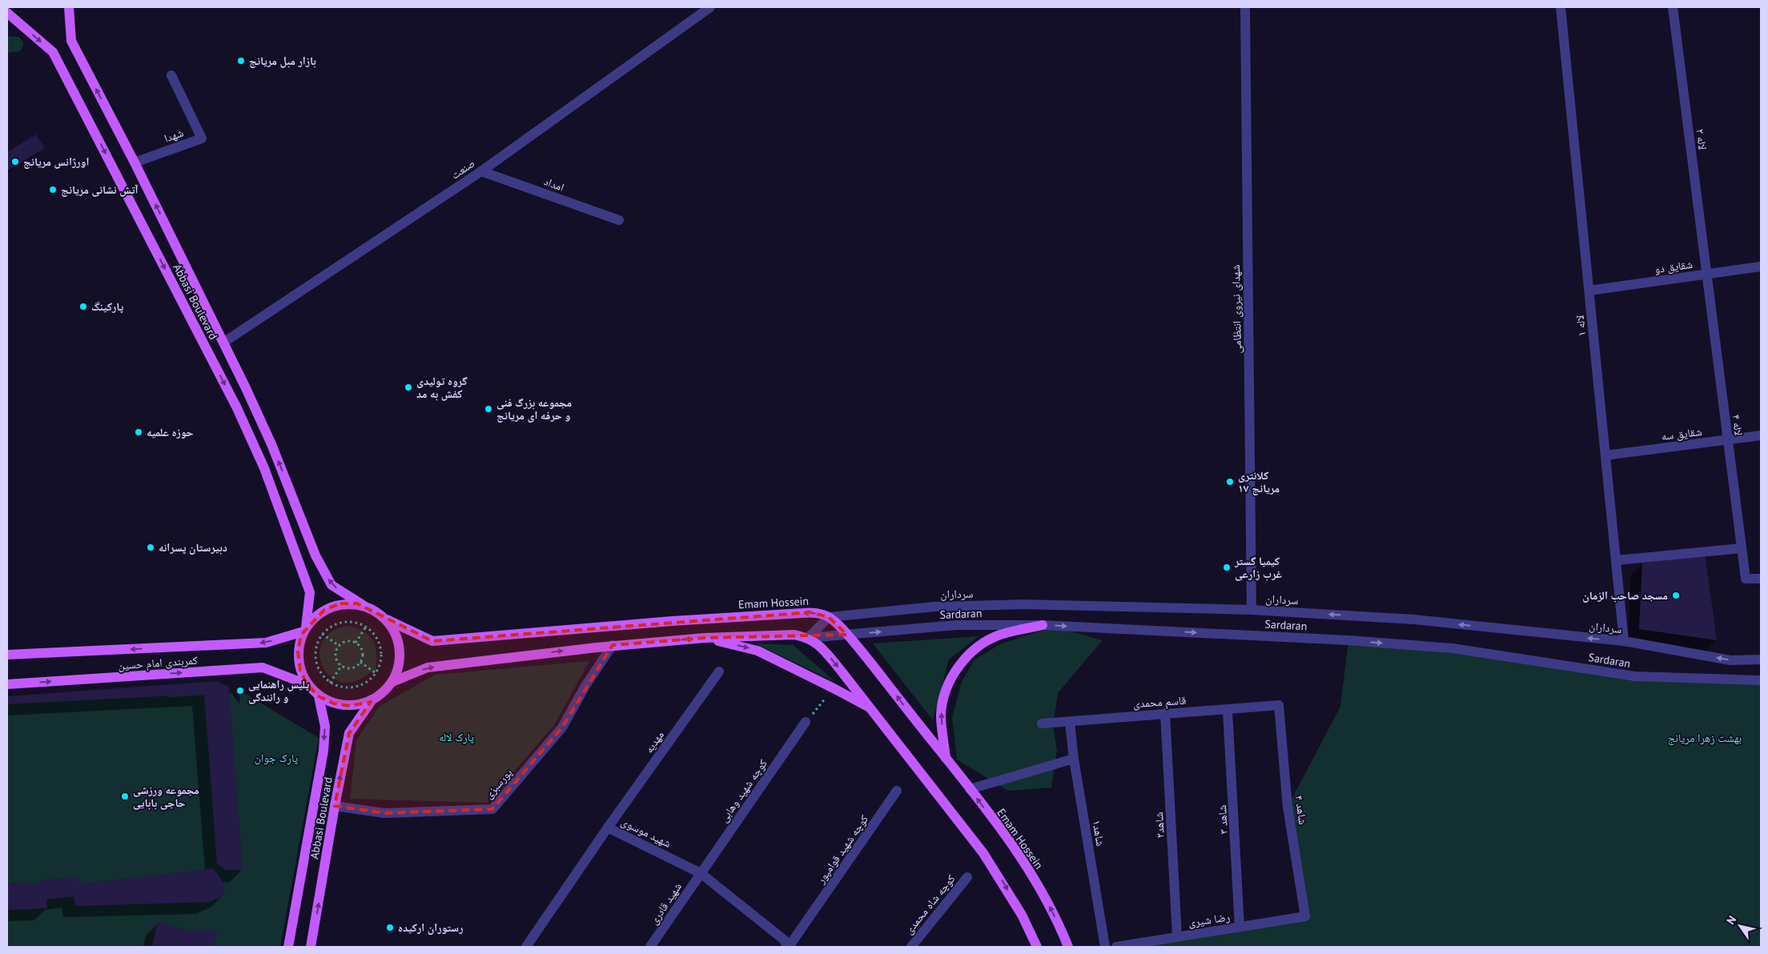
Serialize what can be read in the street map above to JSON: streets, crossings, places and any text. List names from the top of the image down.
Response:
{
  "streets": {
    "main road": ["Abbasi Boulevard", "Emam Hossein", "کمربندی امام حسین"],
    "street": [
      "شهدا",
      "لاله ۲",
      "صنعت",
      "امداد",
      "شقایق دو",
      "شهدای نیروی انتظامی",
      "لاله ۱",
      "لاله ۴",
      "شقایق سه",
      "سرداران",
      "Sardaran",
      "قاسم محمدی",
      "مهدیه",
      "پورسبزی",
      "کوچه شهید وهابی",
      "شاهد ۴",
      "شاهد ۳",
      "شاهد۲",
      "شهید موسوی",
      "شاهد۱",
      "کوچه شهید قوامپور",
      "شهید قادری",
      "کوچه شاه محمدی",
      "رضا شیری"
    ]
  },
  "crossings": [
    ["شهدا", "Abbasi Boulevard"],
    ["لاله ۲", "شقایق دو"],
    ["لاله ۲", "لاله ۴"],
    ["صنعت", "امداد"],
    ["صنعت", "Abbasi Boulevard"],
    ["شقایق دو", "لاله ۱"],
    ["شقایق دو", "لاله ۴"],
    ["Abbasi Boulevard", "Emam Hossein"],
    ["Abbasi Boulevard", "کمربندی امام حسین"],
    ["Abbasi Boulevard", "پورسبزی"],
    ["شهدای نیروی انتظامی", "سرداران"],
    ["لاله ۱", "شقایق سه"],
    ["لاله ۱", "سرداران"],
    ["لاله ۴", "شقایق سه"],
    ["سرداران", "Emam Hossein"],
    ["Emam Hossein", "Sardaran"],
    ["قاسم محمدی", "شاهد ۴"],
    ["قاسم محمدی", "شاهد ۳"],
    ["قاسم محمدی", "شاهد۲"],
    ["قاسم محمدی", "شاهد۱"],
    ["مهدیه", "شهید موسوی"],
    ["کوچه شهید وهابی", "شهید موسوی"],
    ["کوچه شهید وهابی", "شهید قادری"],
    ["شاهد ۴", "رضا شیری"],
    ["شاهد ۳", "رضا شیری"],
    ["شاهد۲", "رضا شیری"],
    ["شهید موسوی", "کوچه شهید قوامپور"],
    ["شهید موسوی", "شهید قادری"]
  ],
  "one_way": ["سرداران", "Sardaran"],
  "parks": ["پارک لاله", "بهشت زهرا مریانج", "پارک جوان"],
  "places": [
    "بازار مبل مریانج",
    "اورژانس مریانج",
    "آتش نشانی مریانج",
    "پارکینگ",
    "گروه تولیدی کفش به مد",
    "مجموعه بزرگ فنی و حرفه ای مریانج",
    "حوزه علمیه",
    "کلانتری ۱۷ مریانج",
    "دبیرستان پسرانه",
    "کیمیا گستر غرب زارعی",
    "مسجد صاحب الزمان",
    "پلیس راهنمایی و رانندگی",
    "مجموعه ورزشی حاجی بابایی",
    "رستوران ارکیده"
  ],
  "north": "top left"
}
